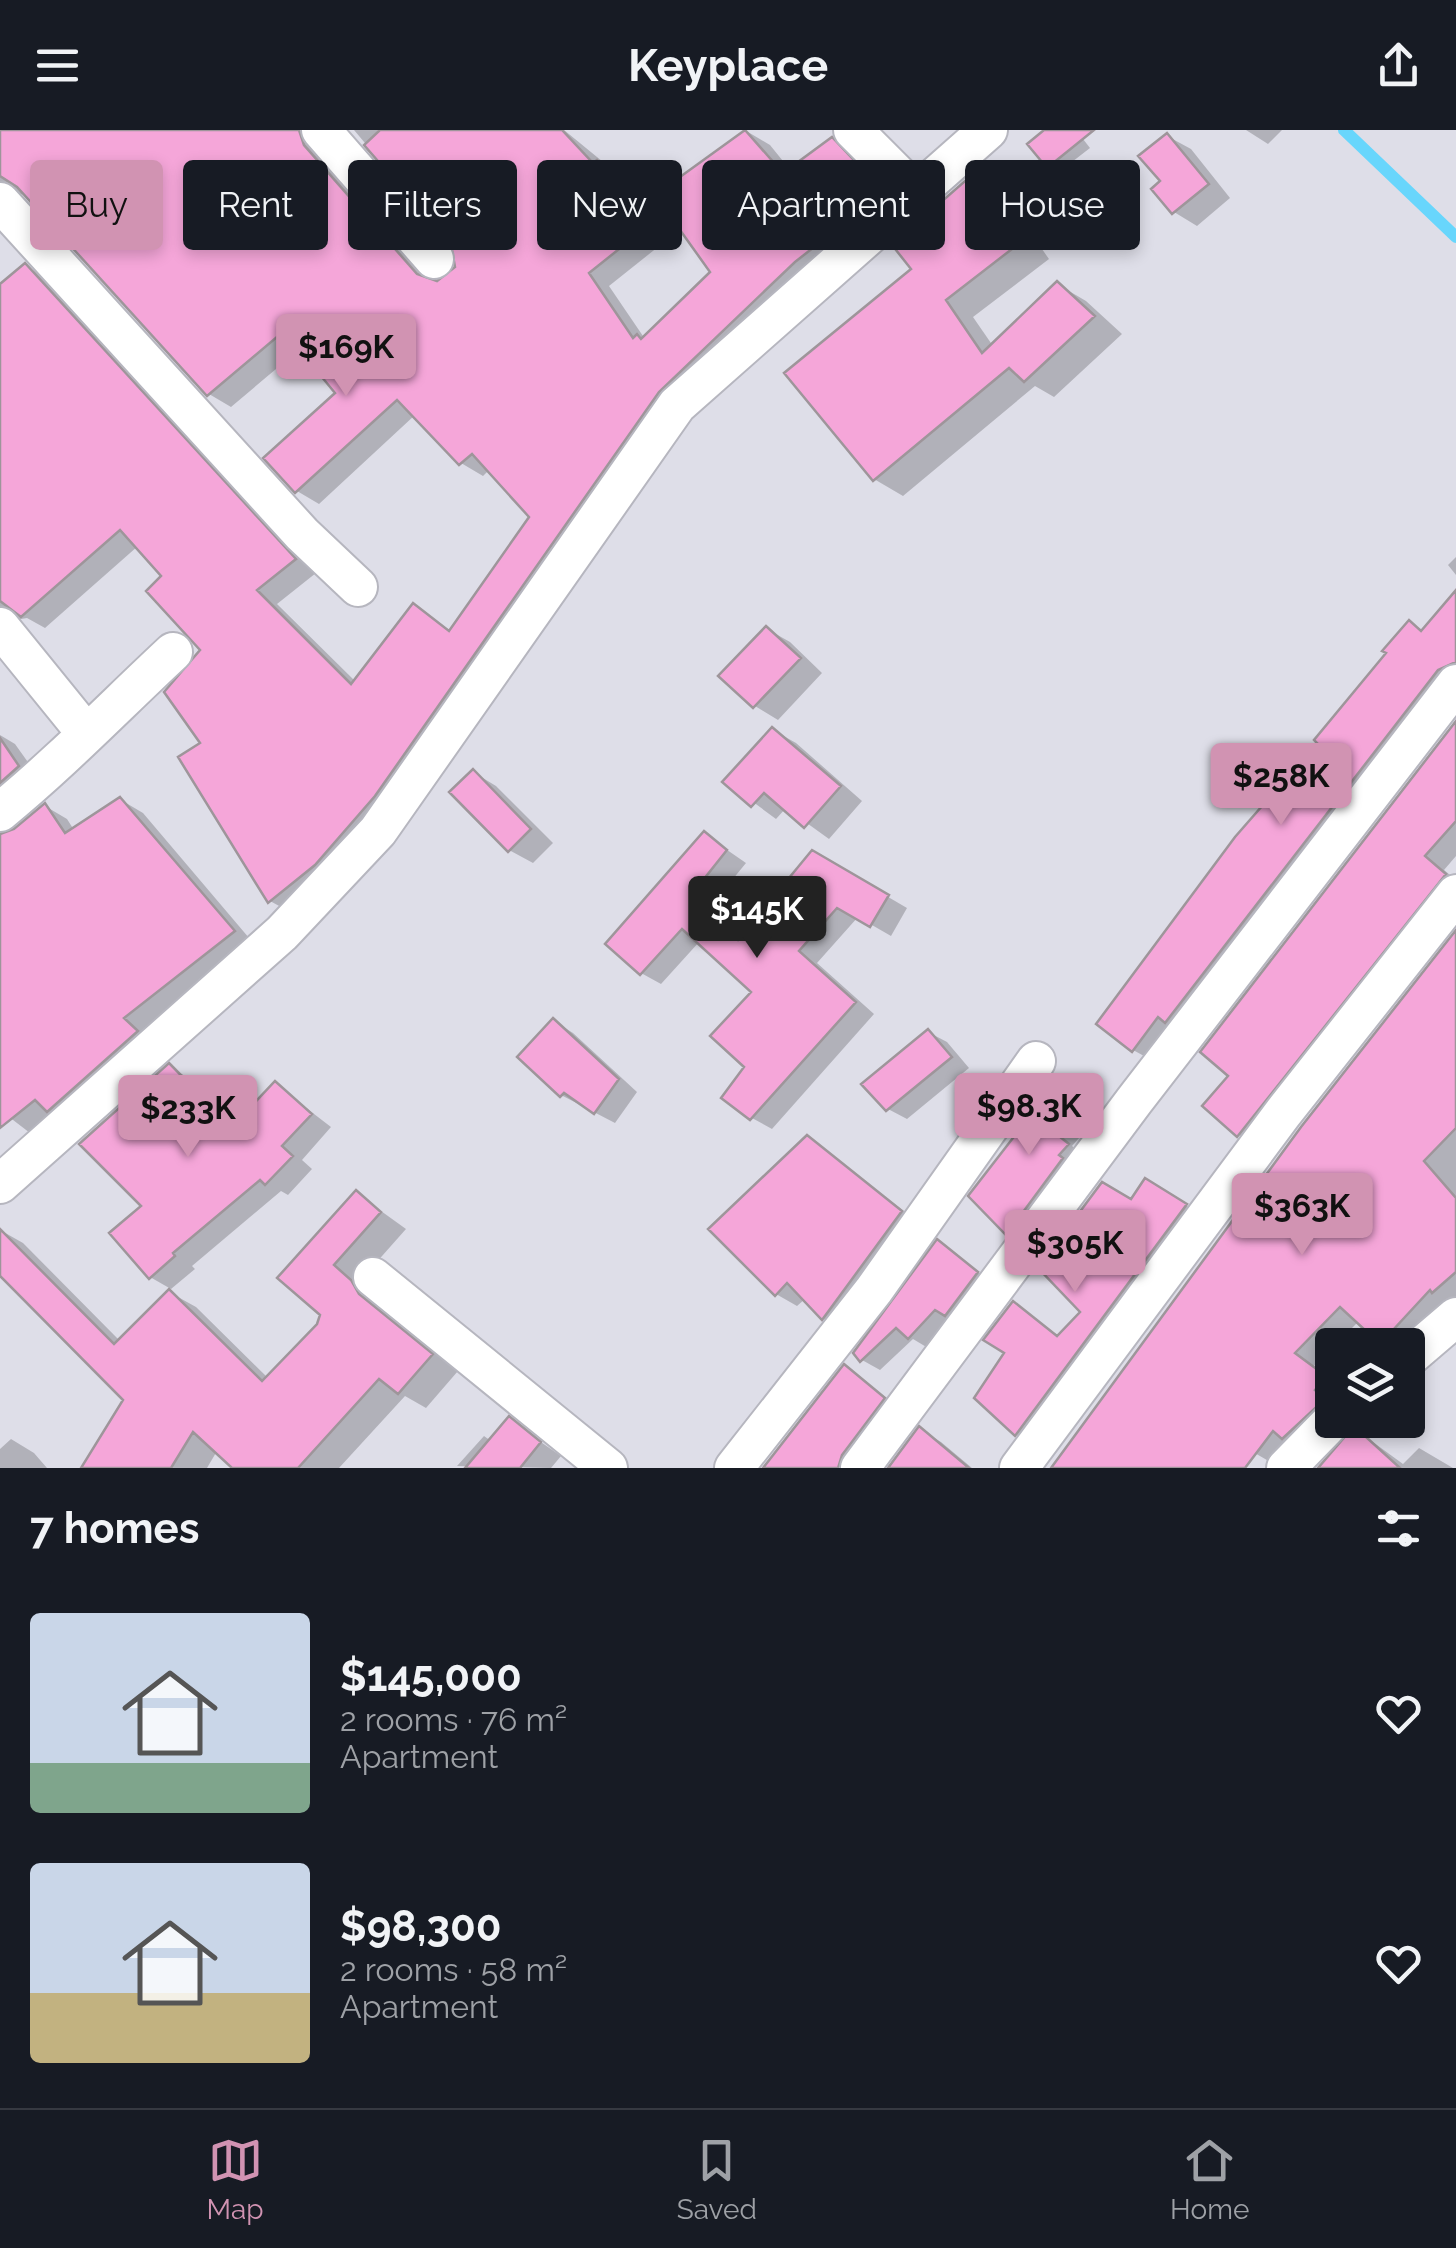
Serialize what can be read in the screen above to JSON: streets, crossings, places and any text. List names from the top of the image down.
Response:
{
  "page": {
    "header": "Keyplace",
    "chip": [
      "Buy",
      "Rent",
      "Filters",
      "New",
      "Apartment",
      "House"
    ],
    "price": [
      "$169K",
      "$258K",
      "$145K",
      "$98.3K",
      "$233K",
      "$363K",
      "$305K"
    ],
    "heading": "7 homes",
    "list": [
      {
        "name": "$145,000",
        "note": "2 rooms · 76 m² · Apartment"
      },
      {
        "name": "$98,300",
        "note": "2 rooms · 58 m² · Apartment"
      }
    ],
    "tabs": ["Map", "Saved", "Home"]
  }
}
